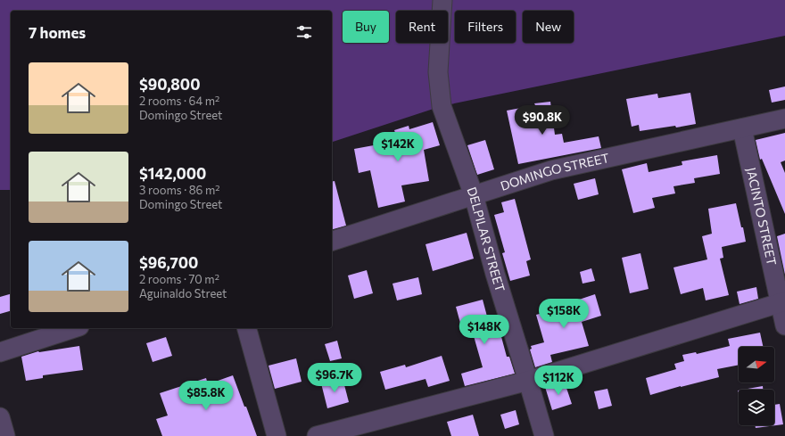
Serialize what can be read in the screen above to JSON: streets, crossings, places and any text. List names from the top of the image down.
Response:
{
  "streets": {
    "street": ["DOMINGO STREET", "JACINTO STREET", "DELPILAR STREET"]
  },
  "crossings": [
    ["DOMINGO STREET", "JACINTO STREET"],
    ["DOMINGO STREET", "DELPILAR STREET"]
  ],
  "north": "right",
  "page": {
    "chip": [
      "Buy",
      "Rent",
      "Filters",
      "New"
    ],
    "heading": "7 homes",
    "list": [
      {
        "name": "$90,800",
        "note": "2 rooms · 64 m² · Domingo Street"
      },
      {
        "name": "$142,000",
        "note": "3 rooms · 86 m² · Domingo Street"
      },
      {
        "name": "$96,700",
        "note": "2 rooms · 70 m² · Aguinaldo Street"
      }
    ],
    "price": [
      "$90.8K",
      "$142K",
      "$158K",
      "$148K",
      "$96.7K",
      "$112K",
      "$85.8K"
    ]
  }
}
